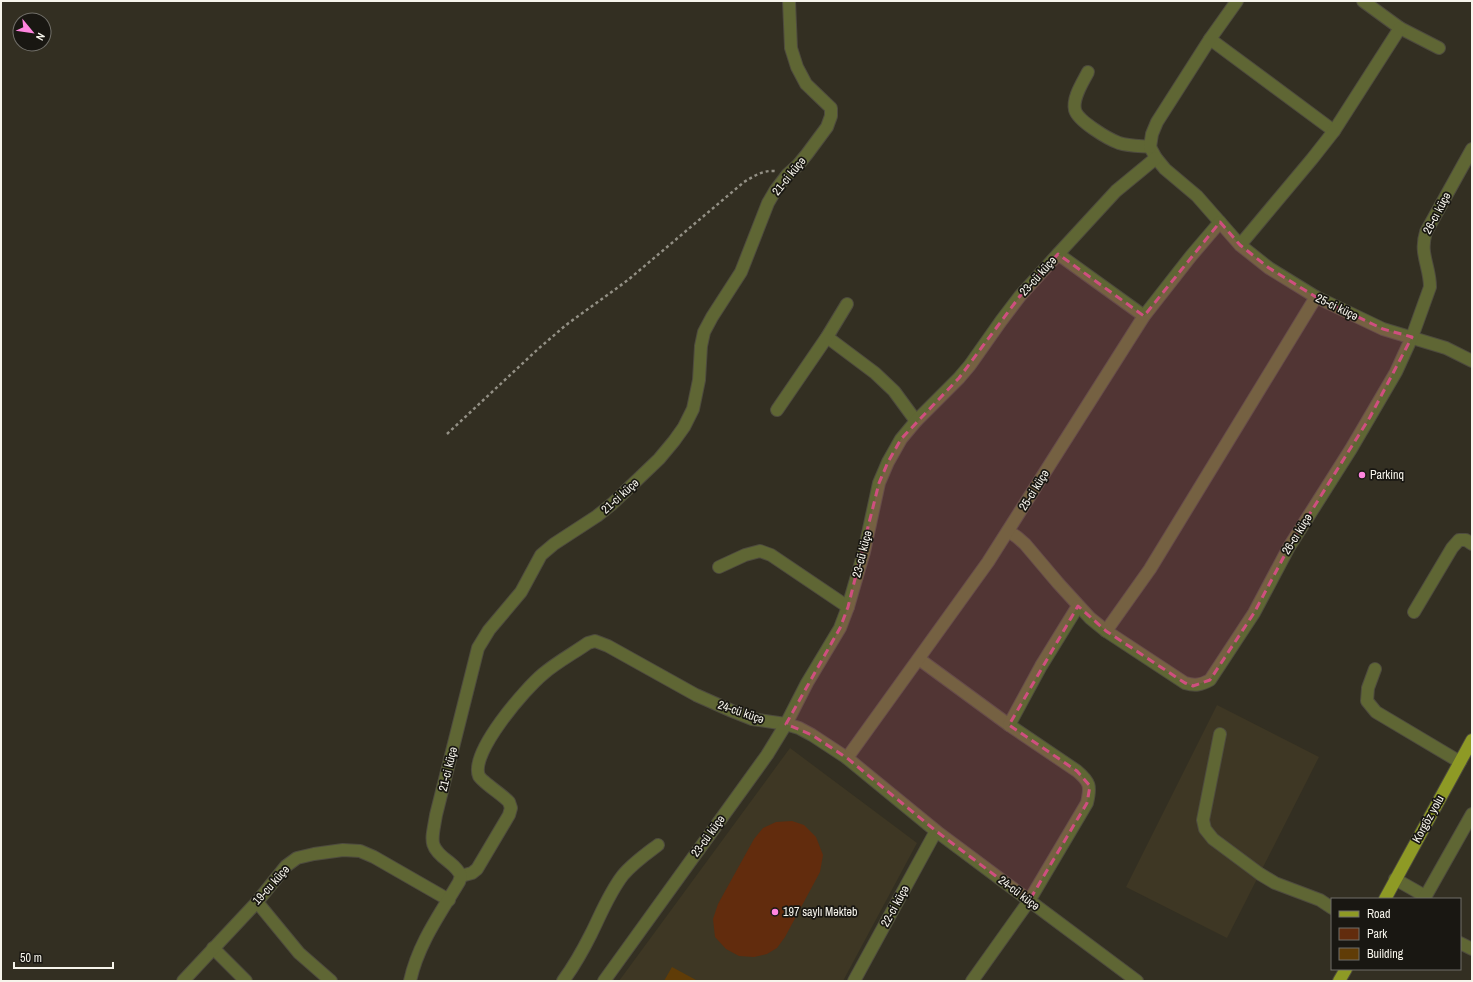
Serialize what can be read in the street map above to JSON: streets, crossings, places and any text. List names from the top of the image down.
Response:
{
  "streets": {
    "main road": ["Korgöz yolu"],
    "street": [
      "21-ci küçə",
      "26-cı küçə",
      "23-cü küçə",
      "25-ci küçə",
      "24-cü küçə",
      "19-cu küçə",
      "22-ci küçə"
    ]
  },
  "crossings": [
    ["21-ci küçə", "24-cü küçə"],
    ["26-cı küçə", "25-ci küçə"],
    ["23-cü küçə", "25-ci küçə"],
    ["23-cü küçə", "24-cü küçə"],
    ["25-ci küçə", "24-cü küçə"],
    ["24-cü küçə", "22-ci küçə"]
  ],
  "places": ["Parkinq", "197 saylı Məktəb"],
  "legend": ["Road", "Park", "Building"],
  "scale_bar": "50 m",
  "north": "bottom right"
}
